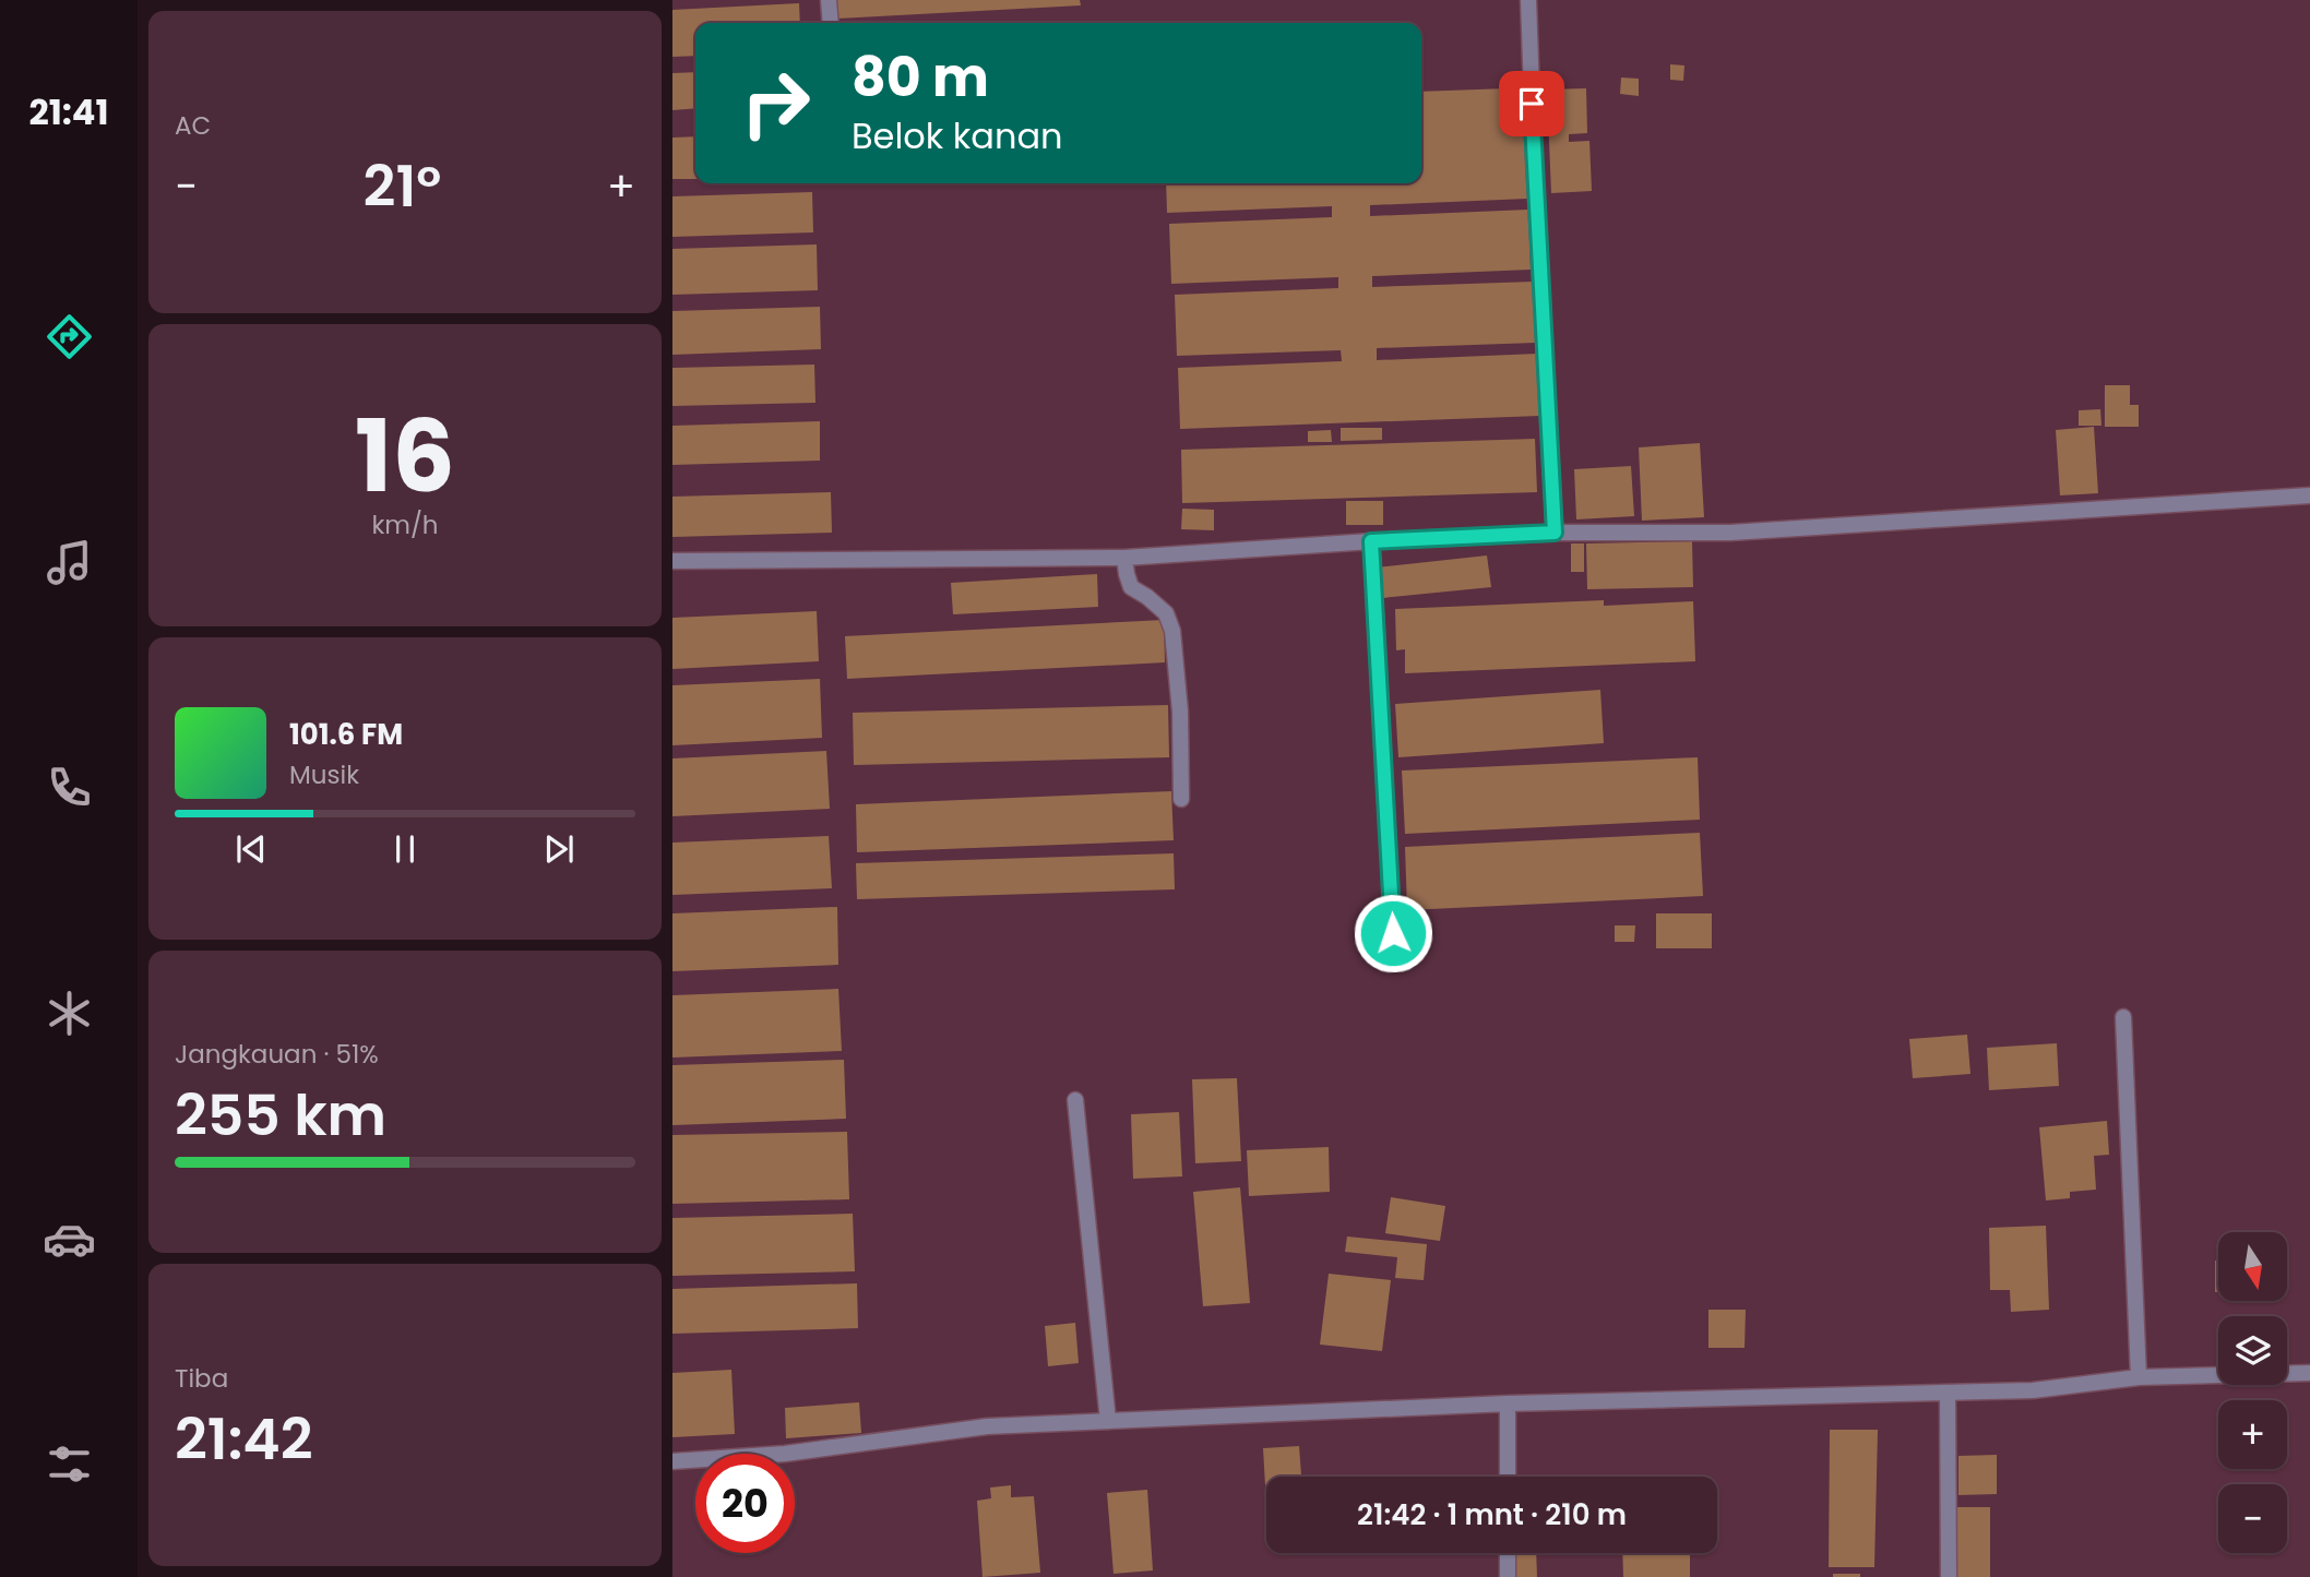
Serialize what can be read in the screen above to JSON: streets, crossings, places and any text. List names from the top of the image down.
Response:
{
  "north": "bottom",
  "page": {
    "tabs": "21:41",
    "tile": [
      "AC",
      ["16", "km/h"],
      ["Jangkauan · 51%", "255 km"],
      ["Tiba", "21:42"]
    ],
    "turn": ["80 m", "Belok kanan"],
    "heat": ["−", "21°", "+"],
    "song": ["101.6 FM", "Musik"],
    "map_buttons": ["+", "−"],
    "limit": "20",
    "trip": "21:42 · 1 mnt · 210 m"
  }
}
